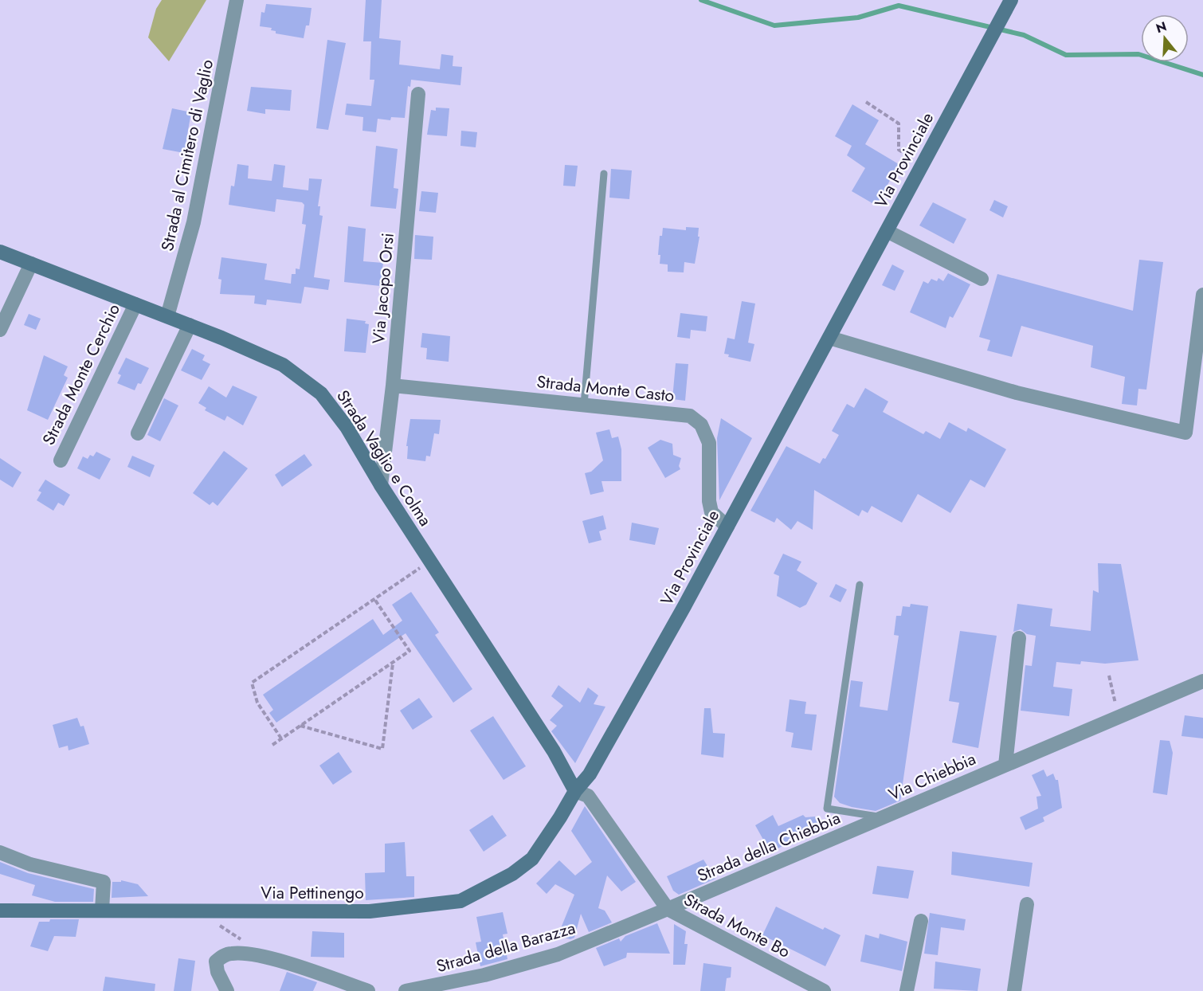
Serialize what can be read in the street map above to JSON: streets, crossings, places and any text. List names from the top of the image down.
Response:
{
  "streets": {
    "main road": ["Via Provinciale", "Strada Vaglio e Colma", "Via Pettinengo"],
    "street": [
      "Strada al Cimitero di Vaglio",
      "Via Jacopo Orsi",
      "Strada Monte Cerchio",
      "Strada Monte Casto",
      "Via Chiebbia",
      "Strada della Chiebbia",
      "Strada Monte Bo",
      "Strada della Barazza"
    ]
  },
  "crossings": [
    ["Strada al Cimitero di Vaglio", "Strada Vaglio e Colma"],
    ["Via Provinciale", "Strada Monte Casto"],
    ["Via Provinciale", "Strada Vaglio e Colma"],
    ["Via Provinciale", "Via Pettinengo"],
    ["Via Provinciale", "Strada Monte Bo"],
    ["Via Jacopo Orsi", "Strada Monte Casto"],
    ["Via Jacopo Orsi", "Strada Vaglio e Colma"],
    ["Strada Monte Cerchio", "Strada Vaglio e Colma"],
    ["Strada Vaglio e Colma", "Via Pettinengo"],
    ["Strada Vaglio e Colma", "Strada Monte Bo"],
    ["Via Chiebbia", "Strada della Chiebbia"],
    ["Strada della Chiebbia", "Strada Monte Bo"],
    ["Strada della Chiebbia", "Strada della Barazza"],
    ["Via Pettinengo", "Strada Monte Bo"],
    ["Strada Monte Bo", "Strada della Barazza"]
  ],
  "north": "top"
}
